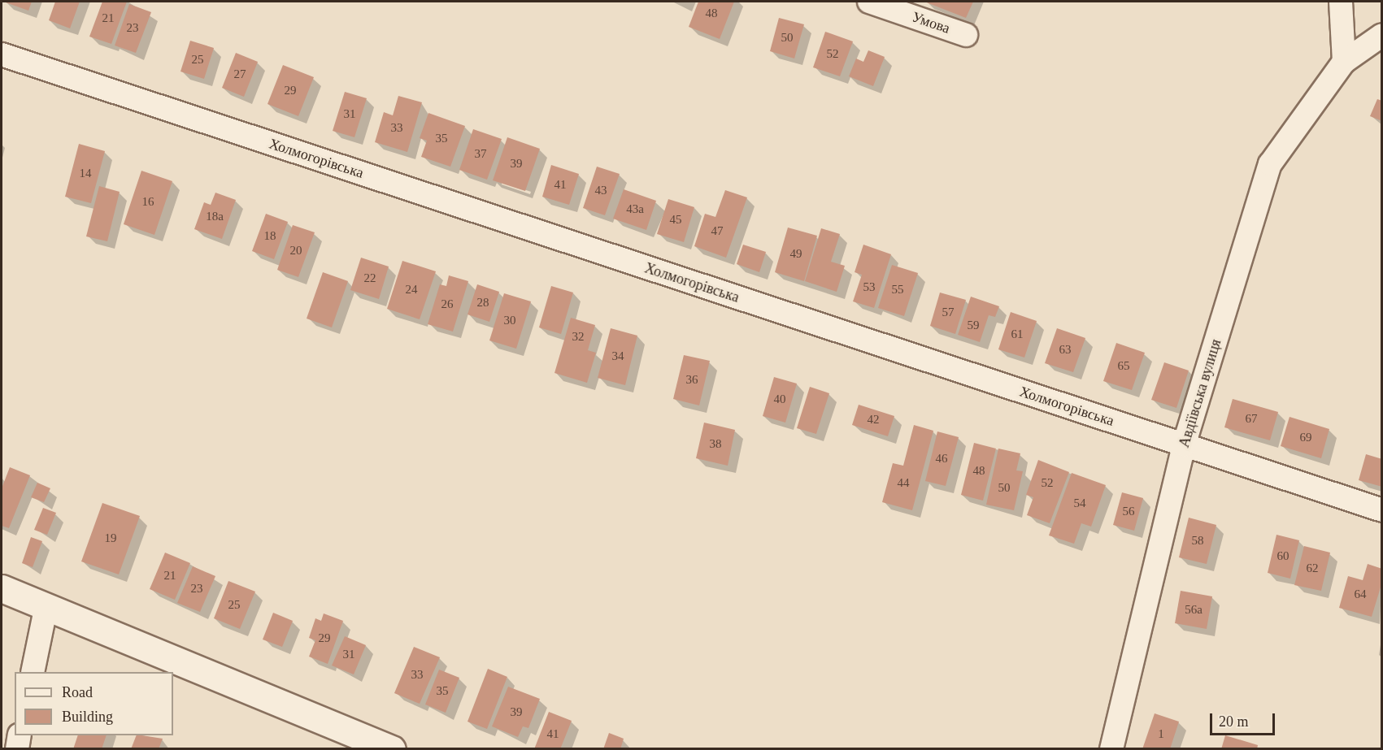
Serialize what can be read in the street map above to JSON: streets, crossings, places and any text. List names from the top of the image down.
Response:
{
  "streets": {
    "street": ["Умова", "Холмогорівська", "Авдіївська вулиця"]
  },
  "crossings": [
    ["Холмогорівська", "Авдіївська вулиця"]
  ],
  "house_numbers": [
    "48",
    "21",
    "23",
    "50",
    "52",
    "25",
    "27",
    "29",
    "31",
    "33",
    "35",
    "37",
    "39",
    "14",
    "41",
    "43",
    "16",
    "43а",
    "18а",
    "45",
    "47",
    "18",
    "20",
    "49",
    "22",
    "53",
    "24",
    "55",
    "28",
    "26",
    "57",
    "30",
    "59",
    "61",
    "32",
    "63",
    "34",
    "65",
    "36",
    "40",
    "67",
    "42",
    "69",
    "38",
    "46",
    "48",
    "44",
    "52",
    "50",
    "54",
    "56",
    "19",
    "58",
    "60",
    "62",
    "21",
    "23",
    "64",
    "25",
    "56а",
    "29",
    "31",
    "33",
    "35",
    "39",
    "41",
    "1"
  ],
  "legend": ["Road", "Building"],
  "scale_bar": "20 m"
}
